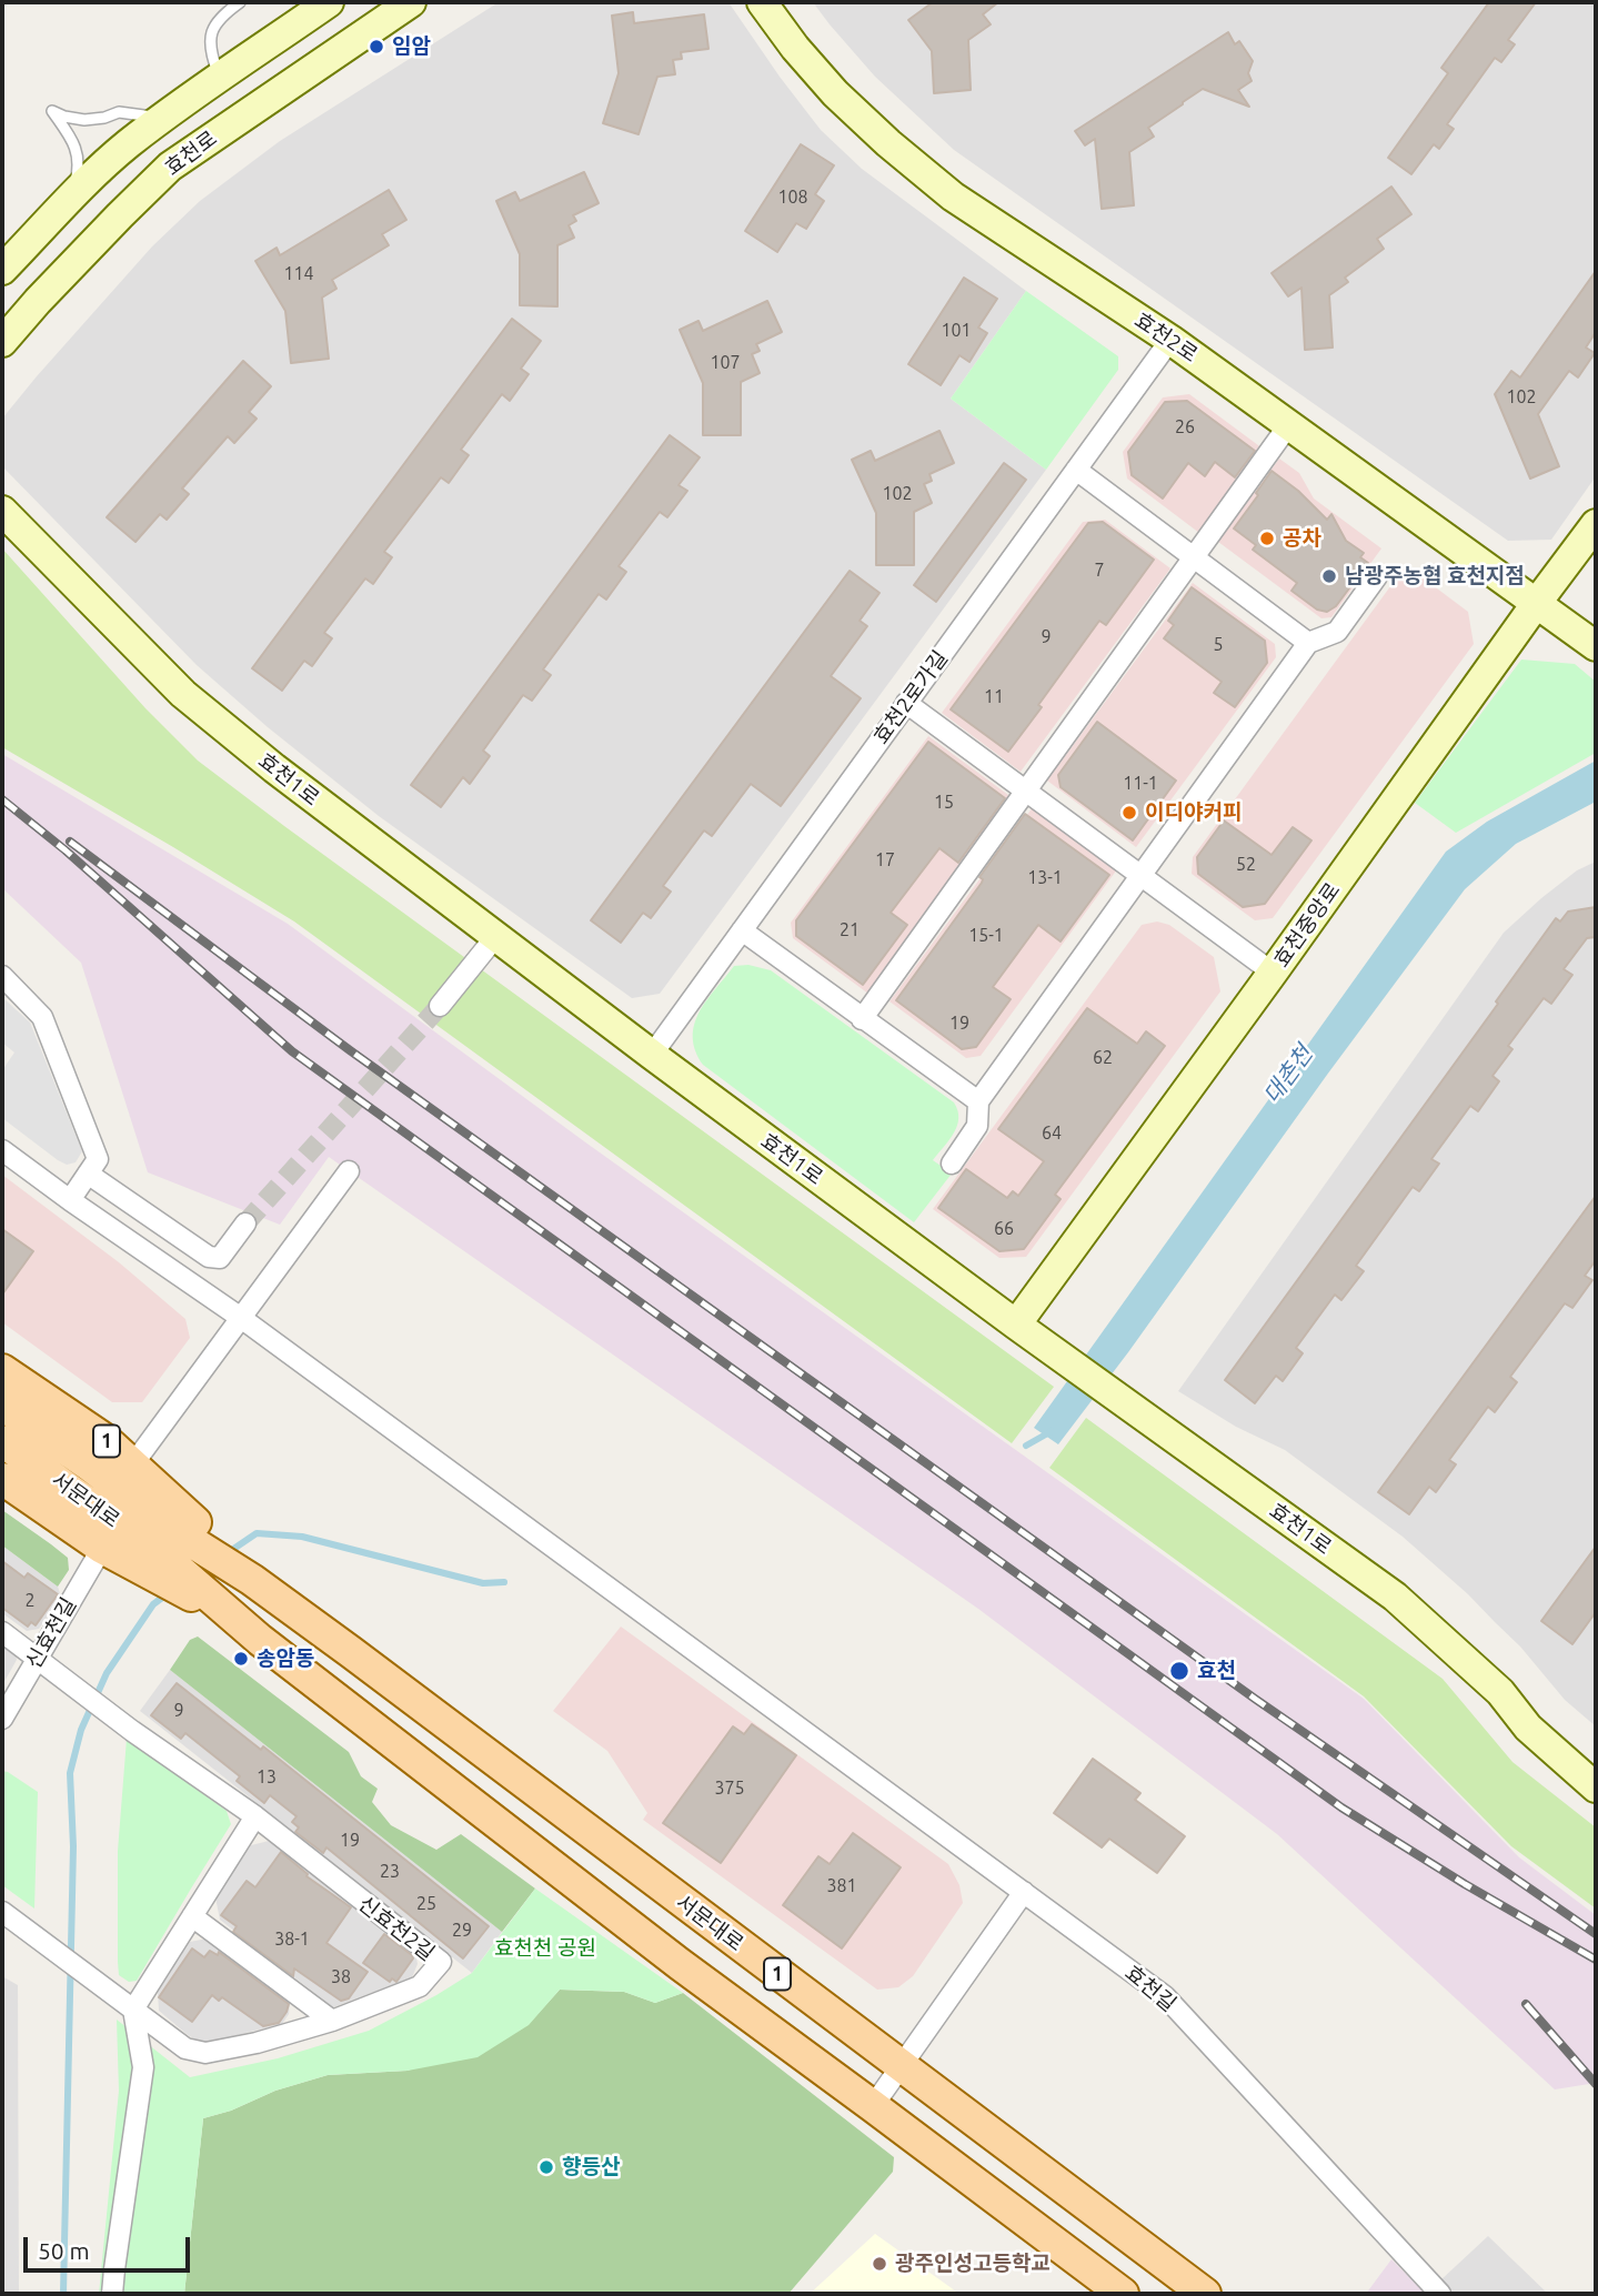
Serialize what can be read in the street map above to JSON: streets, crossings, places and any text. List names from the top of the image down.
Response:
{
  "streets": {
    "main road": ["1", "서문대로"],
    "street": [
      "효천로",
      "효천2로",
      "효천2로가길",
      "효천1로",
      "효천중앙로",
      "신효천길",
      "신효천2길",
      "효천길"
    ]
  },
  "crossings": [
    ["효천2로", "효천2로가길"],
    ["효천2로", "효천중앙로"],
    ["효천2로가길", "효천1로"],
    ["효천1로", "효천중앙로"],
    ["1", "서문대로"],
    ["서문대로", "신효천길"],
    ["신효천길", "신효천2길"]
  ],
  "water": ["대촌천"],
  "parks": ["효천천 공원"],
  "places": [
    "임암",
    "공차",
    "남광주농협 효천지점",
    "이디야커피",
    "송암동",
    "효천",
    "향등산",
    "광주인성고등학교"
  ],
  "house_numbers": [
    "108",
    "114",
    "101",
    "107",
    "102",
    "26",
    "102",
    "7",
    "9",
    "5",
    "11",
    "11-1",
    "15",
    "17",
    "52",
    "13-1",
    "21",
    "15-1",
    "19",
    "62",
    "64",
    "66",
    "2",
    "9",
    "13",
    "375",
    "19",
    "23",
    "381",
    "25",
    "29",
    "38-1",
    "38"
  ],
  "scale_bar": "50 m"
}
